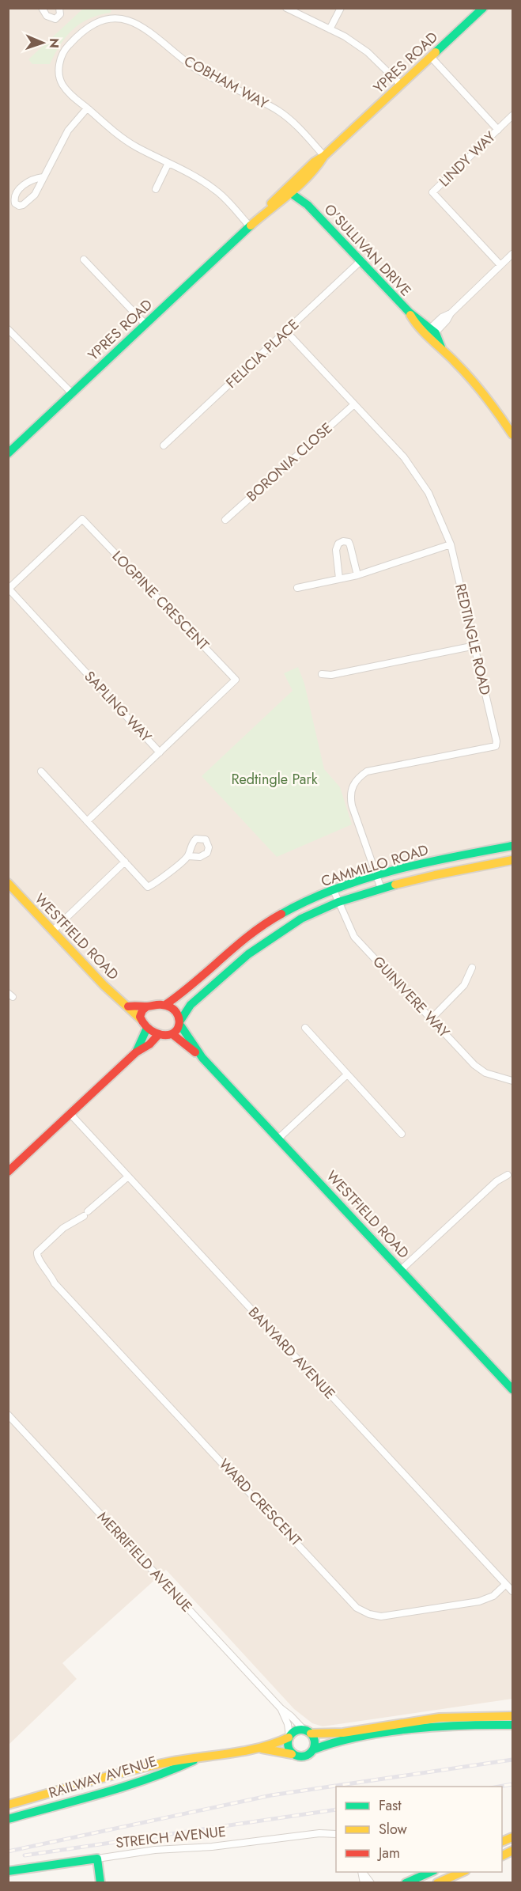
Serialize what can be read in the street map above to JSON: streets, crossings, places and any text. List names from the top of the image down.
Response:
{
  "streets": {
    "main road": [
      "YPRES ROAD",
      "O'SULLIVAN DRIVE",
      "CAMMILLO ROAD",
      "WESTFIELD ROAD",
      "RAILWAY AVENUE",
      "STREICH AVENUE"
    ],
    "street": [
      "COBHAM WAY",
      "LINDY WAY",
      "FELICIA PLACE",
      "BORONIA CLOSE",
      "LOGPINE CRESCENT",
      "REDTINGLE ROAD",
      "SAPLING WAY",
      "GUINIVERE WAY",
      "BANYARD AVENUE",
      "WARD CRESCENT",
      "MERRIFIELD AVENUE"
    ]
  },
  "crossings": [
    ["YPRES ROAD", "COBHAM WAY"],
    ["YPRES ROAD", "O'SULLIVAN DRIVE"],
    ["O'SULLIVAN DRIVE", "FELICIA PLACE"],
    ["FELICIA PLACE", "REDTINGLE ROAD"],
    ["BORONIA CLOSE", "REDTINGLE ROAD"],
    ["LOGPINE CRESCENT", "SAPLING WAY"],
    ["REDTINGLE ROAD", "CAMMILLO ROAD"],
    ["CAMMILLO ROAD", "WESTFIELD ROAD"],
    ["CAMMILLO ROAD", "GUINIVERE WAY"],
    ["BANYARD AVENUE", "WARD CRESCENT"],
    ["MERRIFIELD AVENUE", "RAILWAY AVENUE"]
  ],
  "parks": ["Redtingle Park"],
  "legend": ["Fast", "Slow", "Jam"],
  "north": "right"
}
